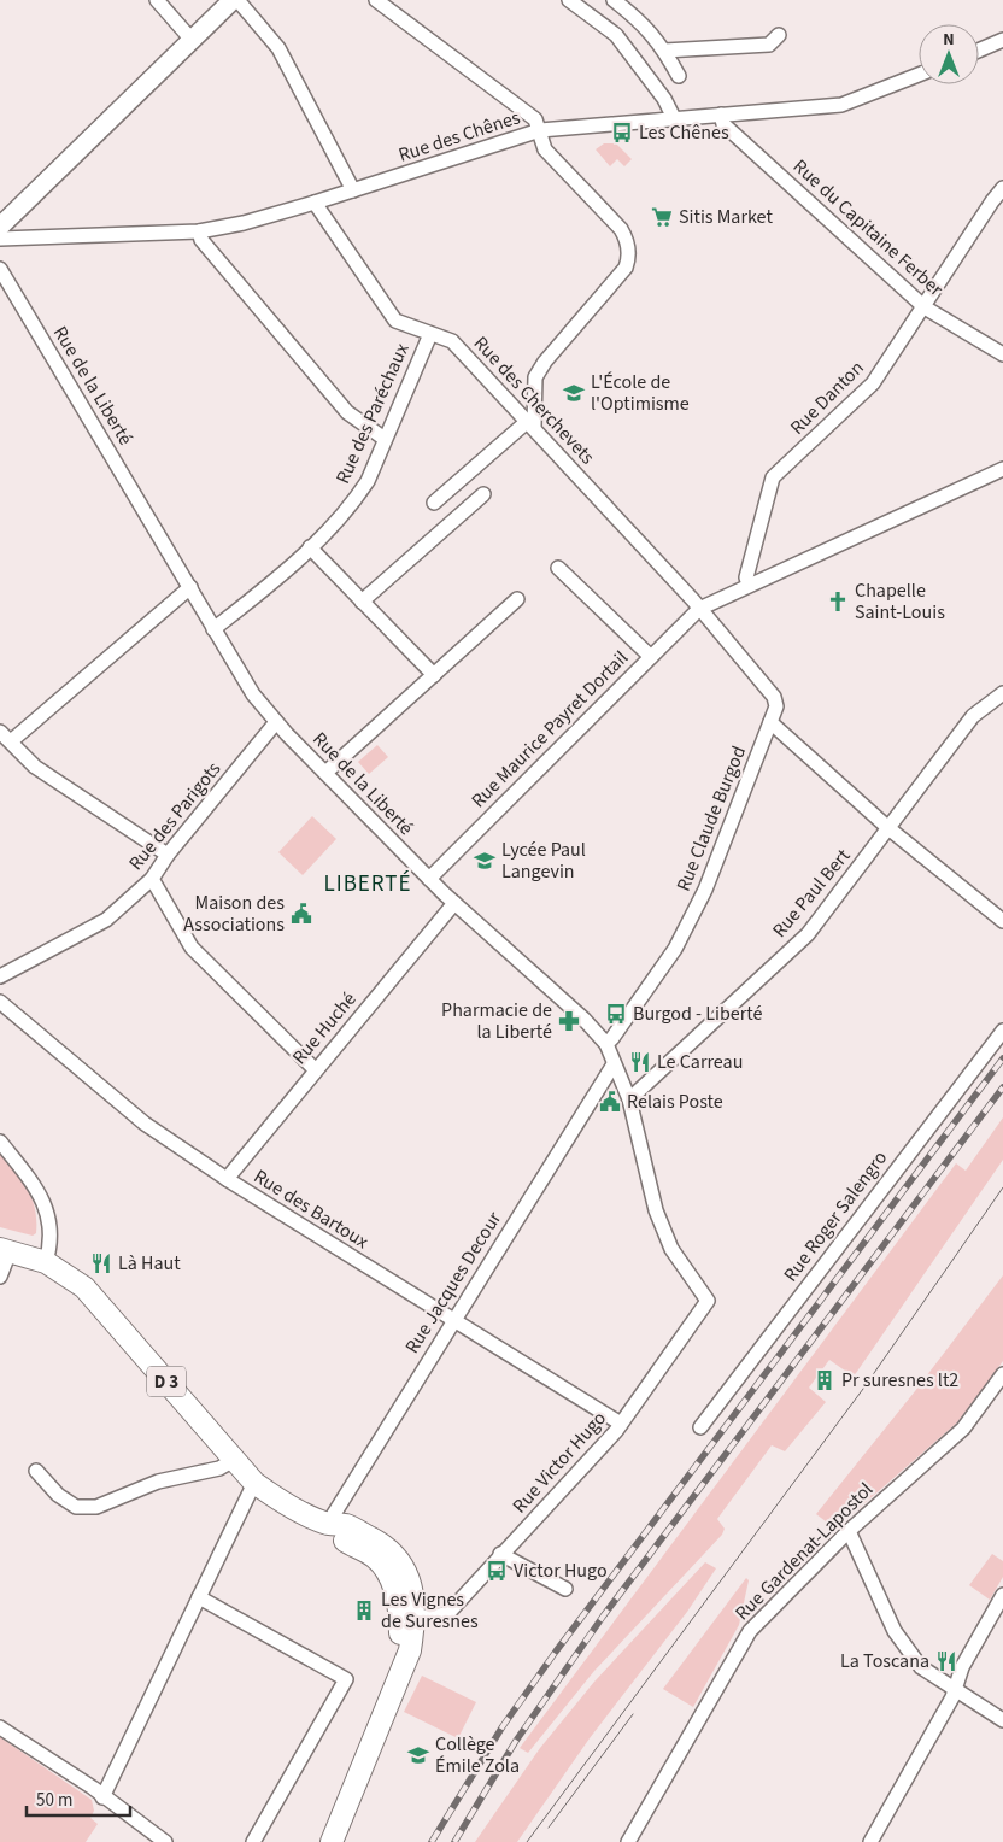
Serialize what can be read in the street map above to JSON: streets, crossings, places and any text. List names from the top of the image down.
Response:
{
  "streets": {
    "main road": ["D 3"],
    "street": [
      "Rue des Chênes",
      "Rue du Capitaine Ferber",
      "Rue de la Liberté",
      "Rue Danton",
      "Rue des Cherchevets",
      "Rue des Paréchaux",
      "Rue Maurice Payret Dortail",
      "Rue des Parigots",
      "Rue Claude Burgod",
      "Rue Paul Bert",
      "Rue Huché",
      "Rue des Bartoux",
      "Rue Roger Salengro",
      "Rue Jacques Decour",
      "Rue Victor Hugo",
      "Rue Gardenat-Lapostol"
    ]
  },
  "crossings": [
    ["Rue des Chênes", "Rue du Capitaine Ferber"],
    ["Rue des Chênes", "Rue des Cherchevets"],
    ["Rue du Capitaine Ferber", "Rue Danton"],
    ["Rue de la Liberté", "Rue des Paréchaux"],
    ["Rue de la Liberté", "Rue Maurice Payret Dortail"],
    ["Rue de la Liberté", "Rue des Parigots"],
    ["Rue de la Liberté", "Rue Claude Burgod"],
    ["Rue de la Liberté", "Rue Paul Bert"],
    ["Rue de la Liberté", "Rue Huché"],
    ["Rue de la Liberté", "Rue Jacques Decour"],
    ["Rue de la Liberté", "Rue Victor Hugo"],
    ["Rue Danton", "Rue Maurice Payret Dortail"],
    ["Rue des Cherchevets", "Rue des Paréchaux"],
    ["Rue des Cherchevets", "Rue Maurice Payret Dortail"],
    ["Rue des Cherchevets", "Rue Claude Burgod"],
    ["Rue Maurice Payret Dortail", "Rue Claude Burgod"],
    ["Rue Huché", "Rue des Bartoux"],
    ["Rue des Bartoux", "Rue Jacques Decour"],
    ["Rue des Bartoux", "Rue Victor Hugo"],
    ["Rue Jacques Decour", "D 3"],
    ["D 3", "Rue Victor Hugo"]
  ],
  "districts": ["LIBERTÉ"],
  "places": {
    "bus stop": ["Les Chênes", "Burgod - Liberté", "Victor Hugo"],
    "supermarket": ["Sitis Market"],
    "school or university": ["L'École de l'Optimisme", "Lycée Paul Langevin", "Collège Émile Zola"],
    "church": ["Chapelle Saint-Louis"],
    "public building": ["Maison des Associations", "Relais Poste"],
    "pharmacy": ["Pharmacie de la Liberté"],
    "restaurant": ["Le Carreau", "Là Haut", "La Toscana"],
    "building": ["Pr suresnes lt2", "Les Vignes de Suresnes"]
  },
  "scale_bar": "50 m",
  "north": "top"
}
